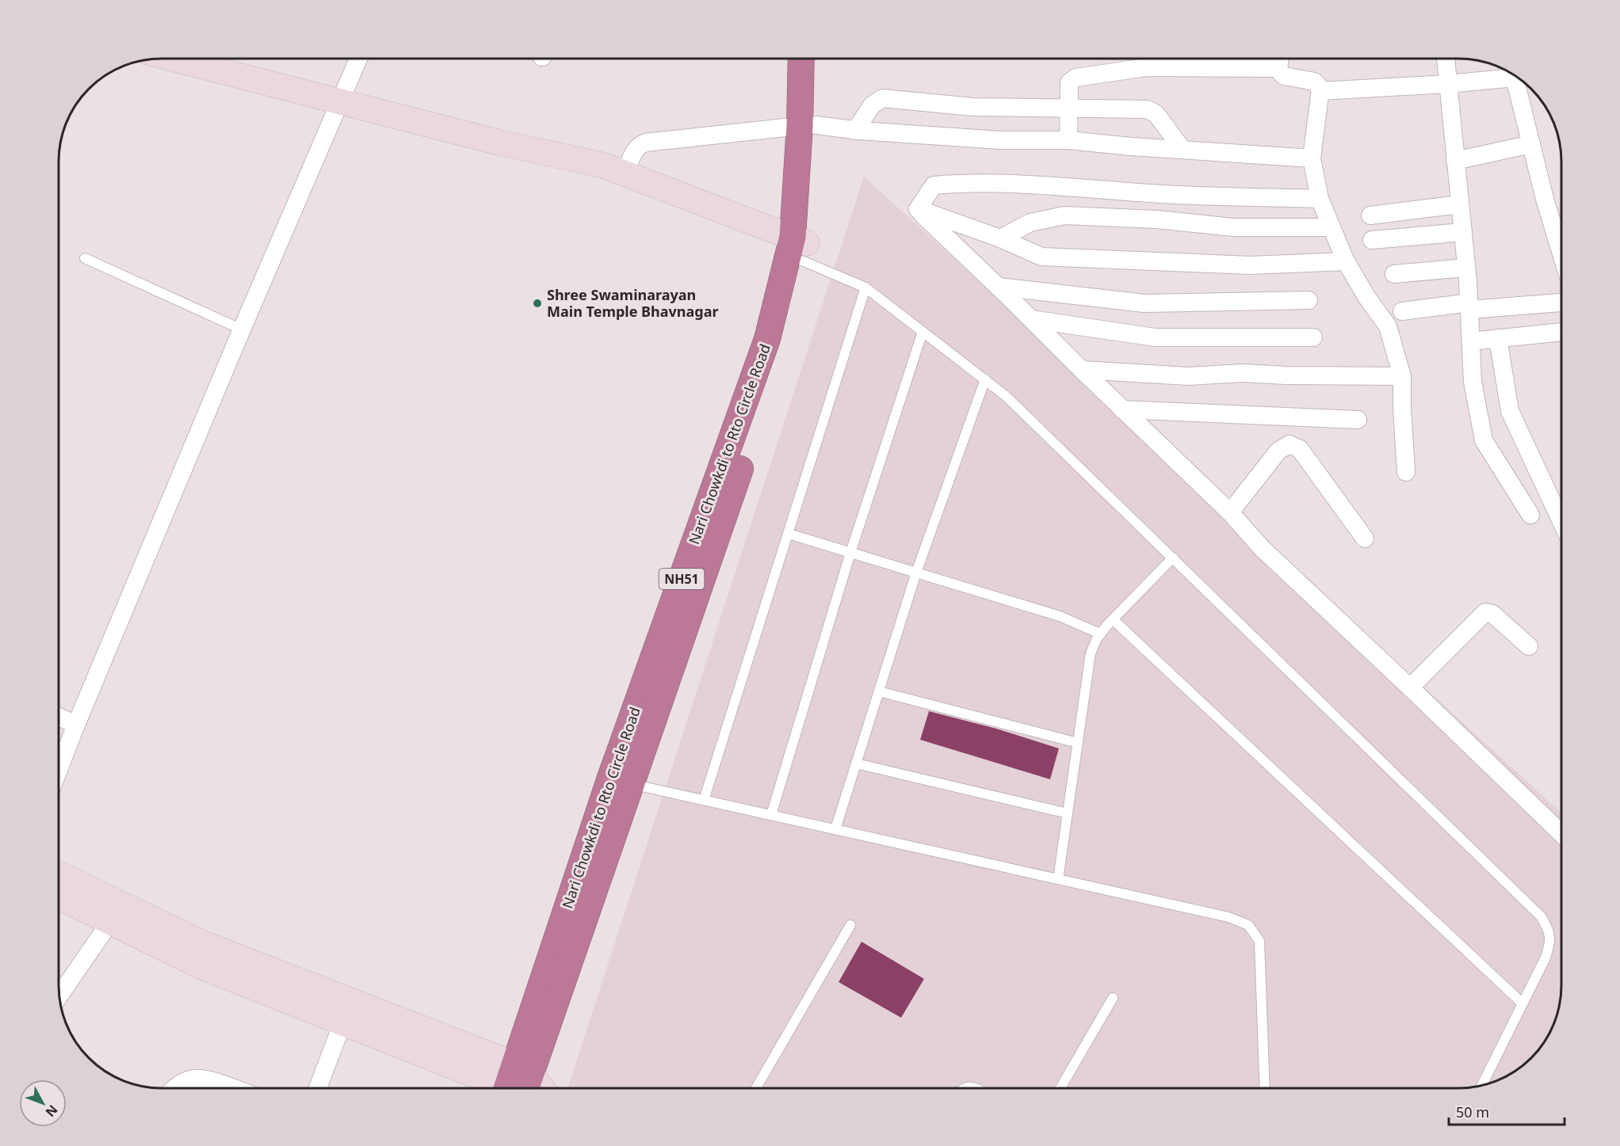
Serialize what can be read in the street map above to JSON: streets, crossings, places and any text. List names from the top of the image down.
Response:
{
  "streets": {
    "highway": ["Nari Chowkdi to Rto Circle Road", "NH51"]
  },
  "crossings": [
    ["Nari Chowkdi to Rto Circle Road", "NH51"]
  ],
  "places": ["Shree Swaminarayan Main Temple Bhavnagar"],
  "scale_bar": "50 m",
  "north": "bottom right"
}
